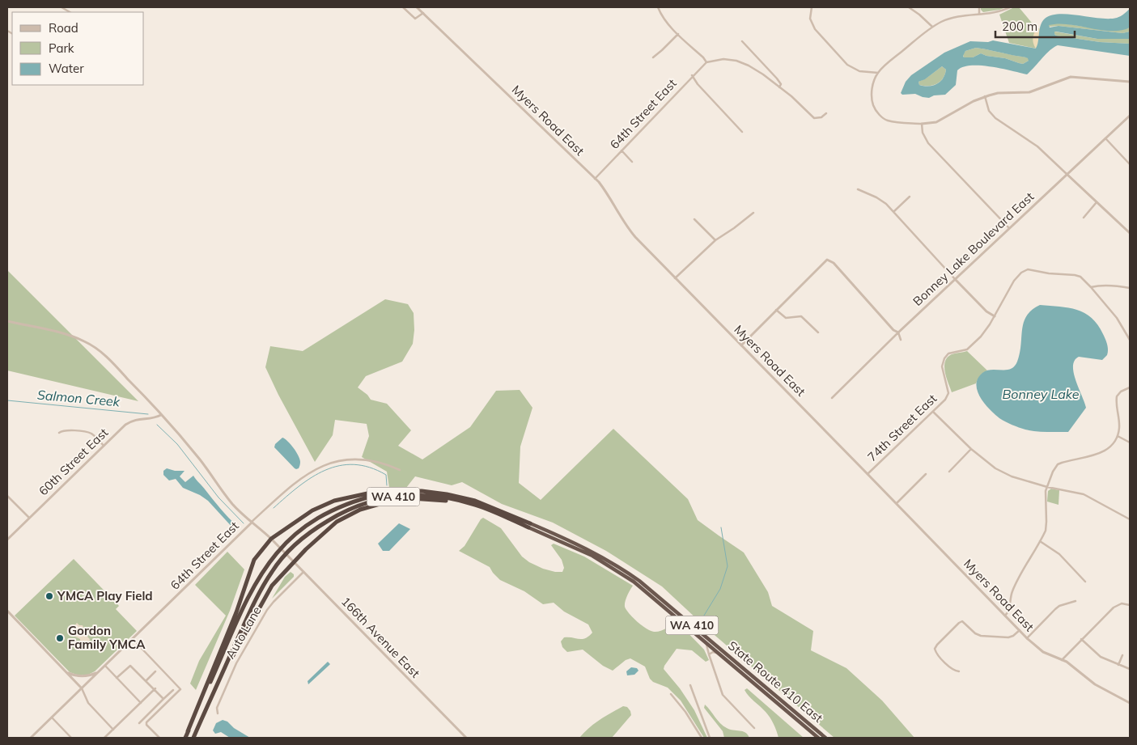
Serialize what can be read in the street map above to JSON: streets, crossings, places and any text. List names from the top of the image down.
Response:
{
  "streets": {
    "highway": ["WA 410", "State Route 410 East"],
    "street": [
      "64th Street East",
      "Myers Road East",
      "Bonney Lake Boulevard East",
      "74th Street East",
      "60th Street East",
      "Auto Lane",
      "166th Avenue East"
    ]
  },
  "crossings": [
    ["64th Street East", "Myers Road East"],
    ["64th Street East", "166th Avenue East"],
    ["Myers Road East", "74th Street East"],
    ["60th Street East", "166th Avenue East"],
    ["WA 410", "State Route 410 East"],
    ["Auto Lane", "166th Avenue East"]
  ],
  "water": ["Bonney Lake", "Salmon Creek"],
  "places": ["YMCA Play Field", "Gordon Family YMCA"],
  "legend": ["Road", "Park", "Water"],
  "scale_bar": "200 m"
}
